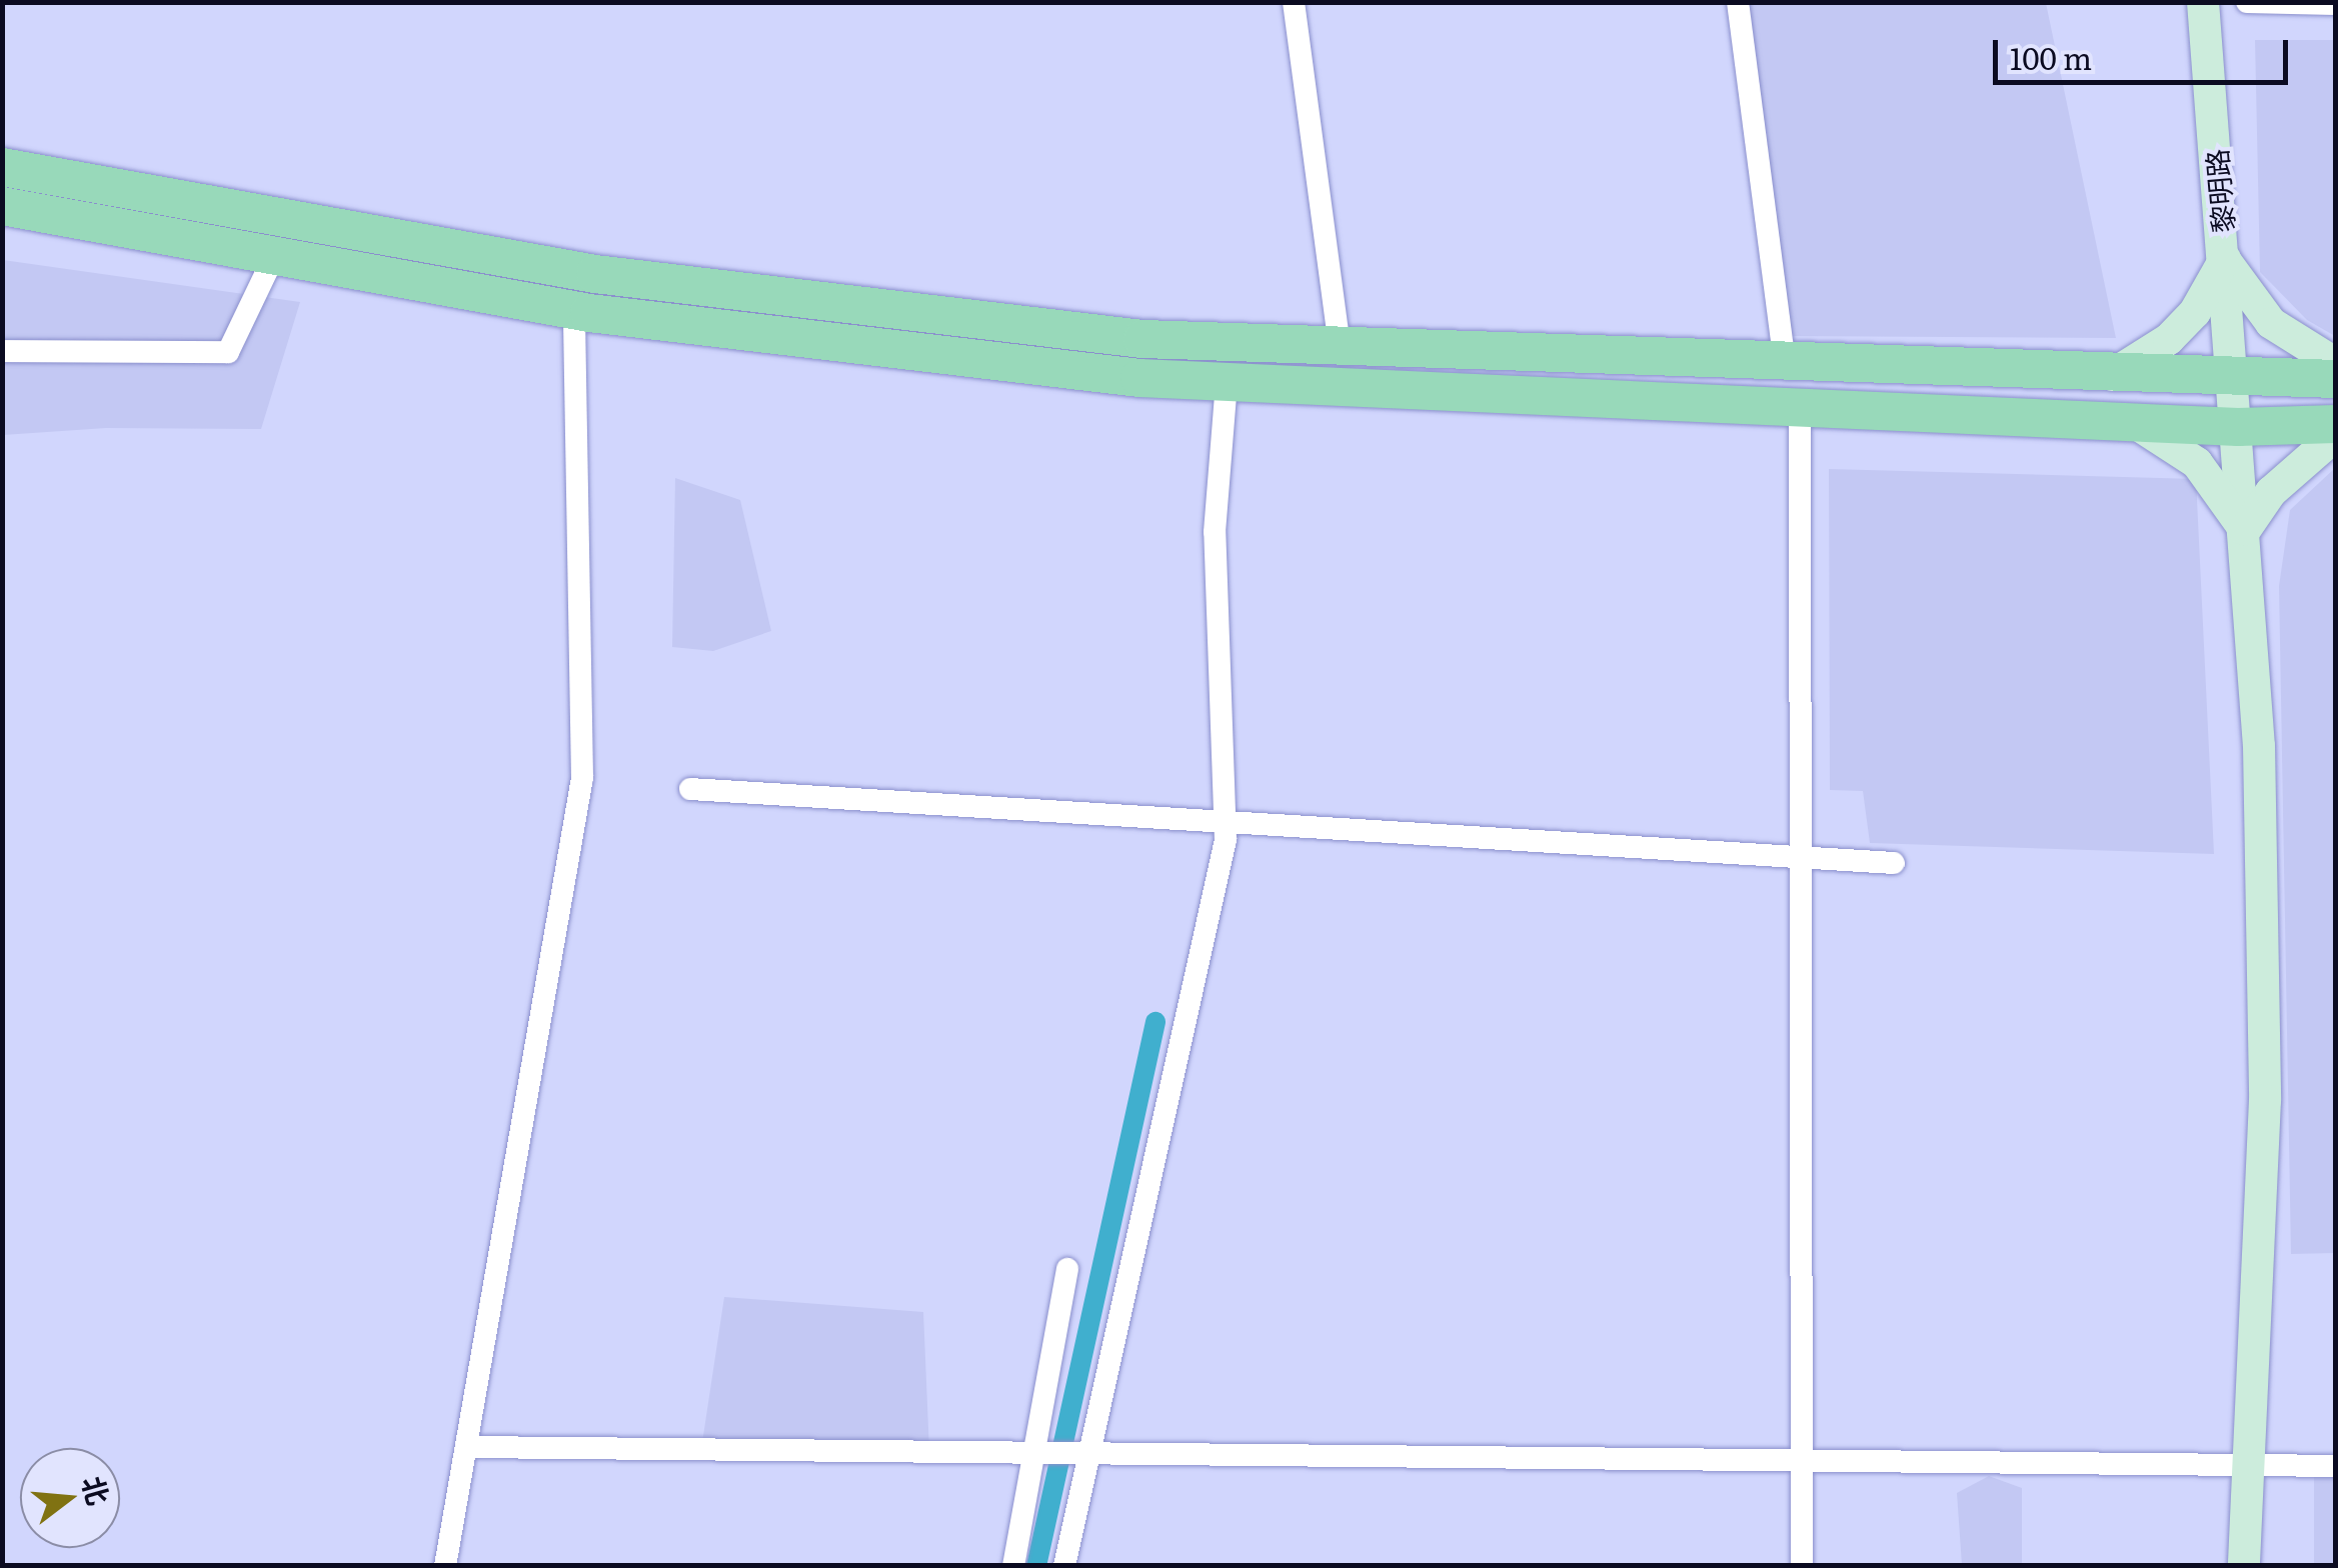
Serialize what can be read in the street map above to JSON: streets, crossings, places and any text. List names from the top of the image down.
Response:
{
  "streets": {
    "main road": ["黎明路"]
  },
  "scale_bar": "100 m",
  "north": "right"
}
